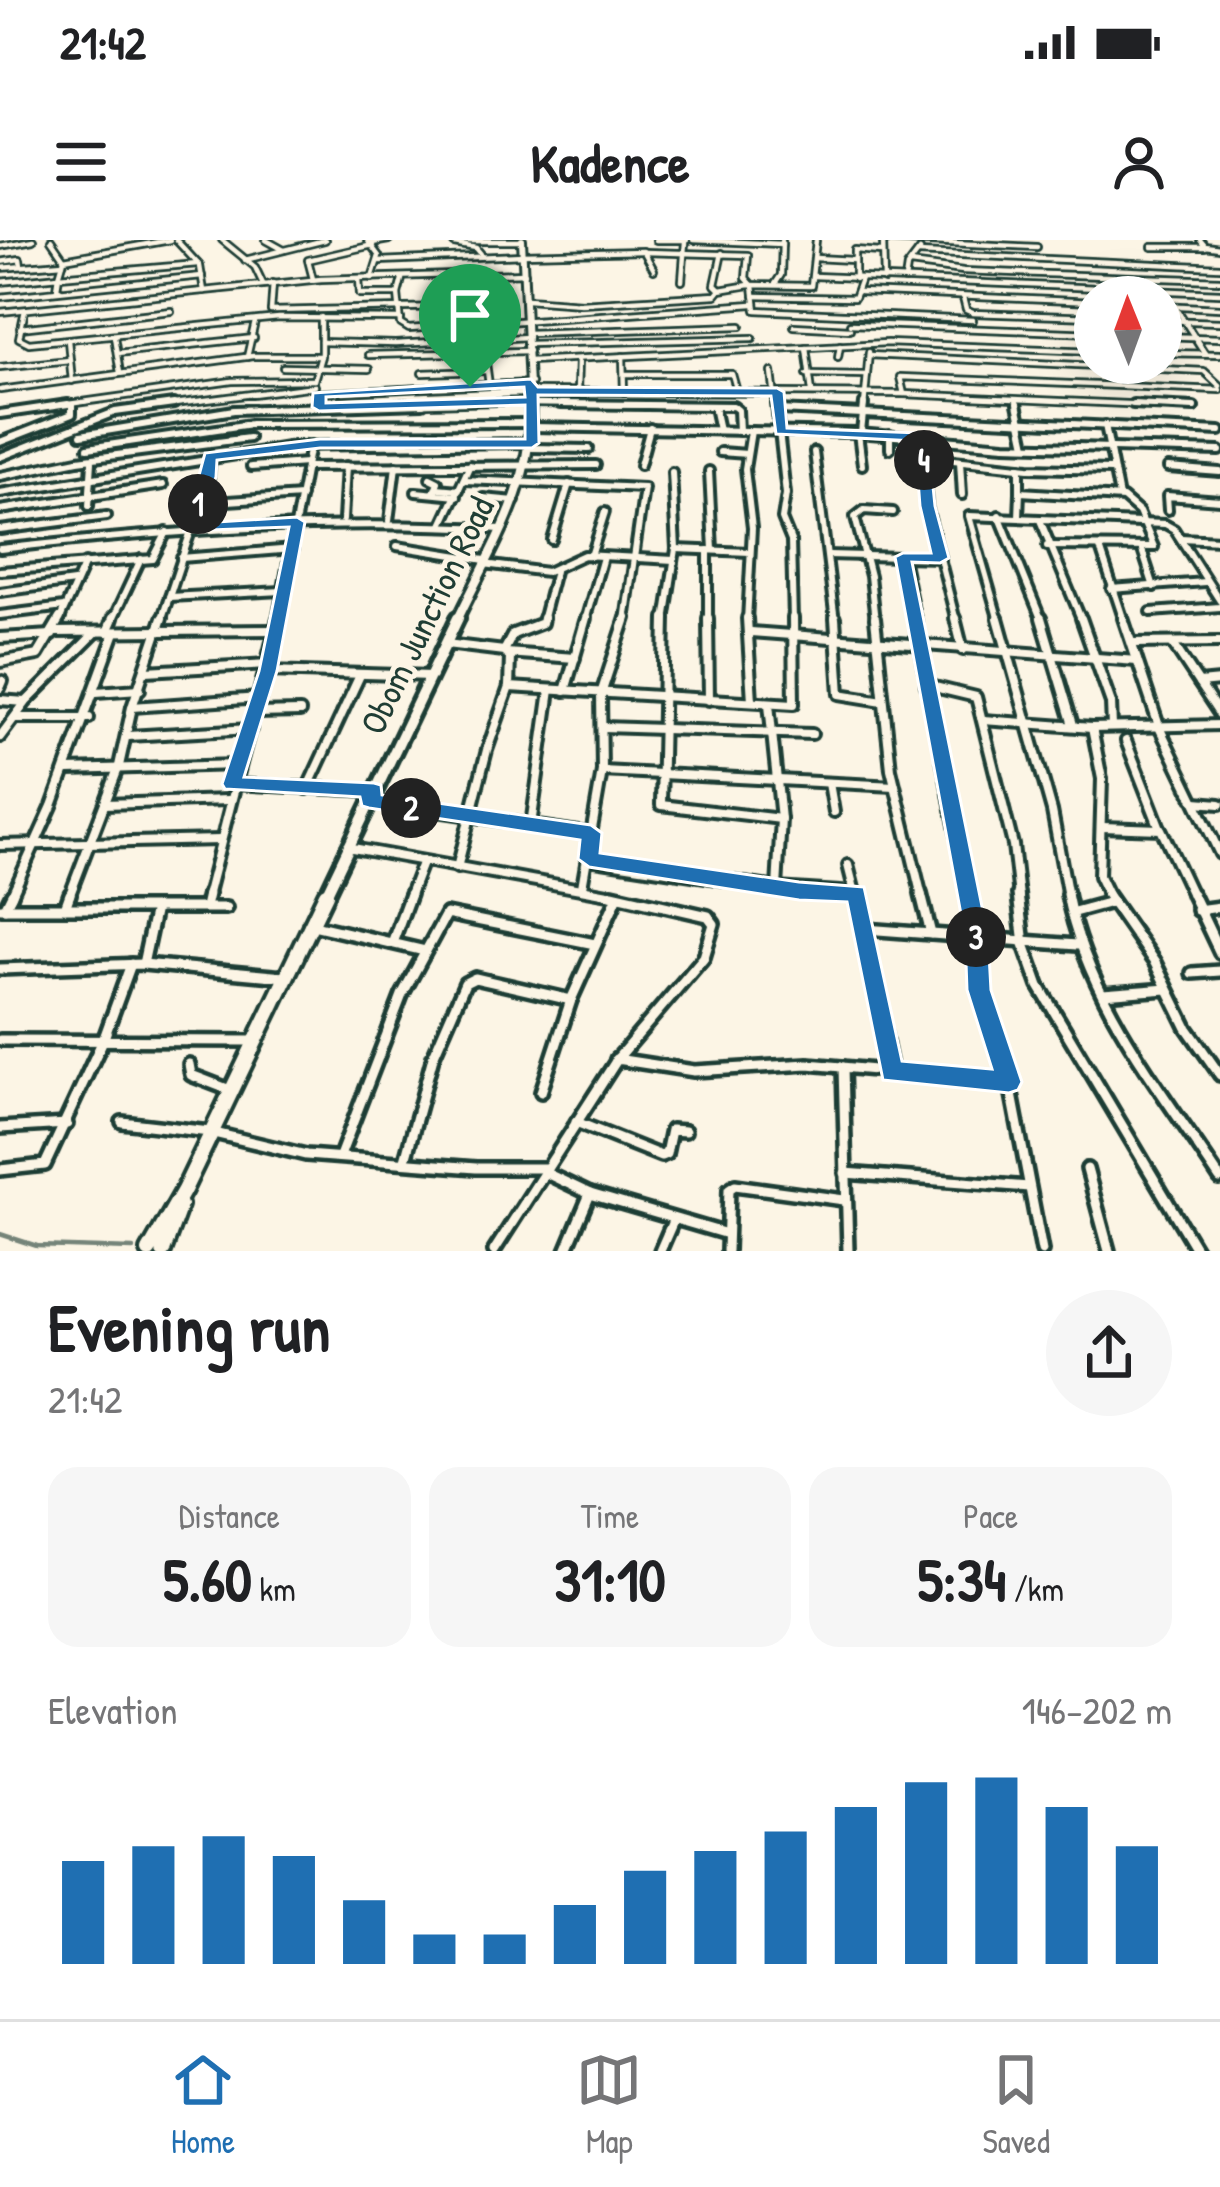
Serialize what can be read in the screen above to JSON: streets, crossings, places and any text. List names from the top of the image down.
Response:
{
  "streets": {
    "main road": ["Obom Junction Road"]
  },
  "north": "top",
  "page": {
    "status": "21:42",
    "header": "Kadence",
    "pins": [
      "4",
      "1",
      "2",
      "3"
    ],
    "heading": ["Evening run", "21:42"],
    "stats": [
      ["Distance", "5.60 km"],
      ["Time", "31:10"],
      ["Pace", "5:34 /km"]
    ],
    "chart": ["Elevation", "146–202 m"],
    "tabs": ["Home", "Map", "Saved"]
  }
}
